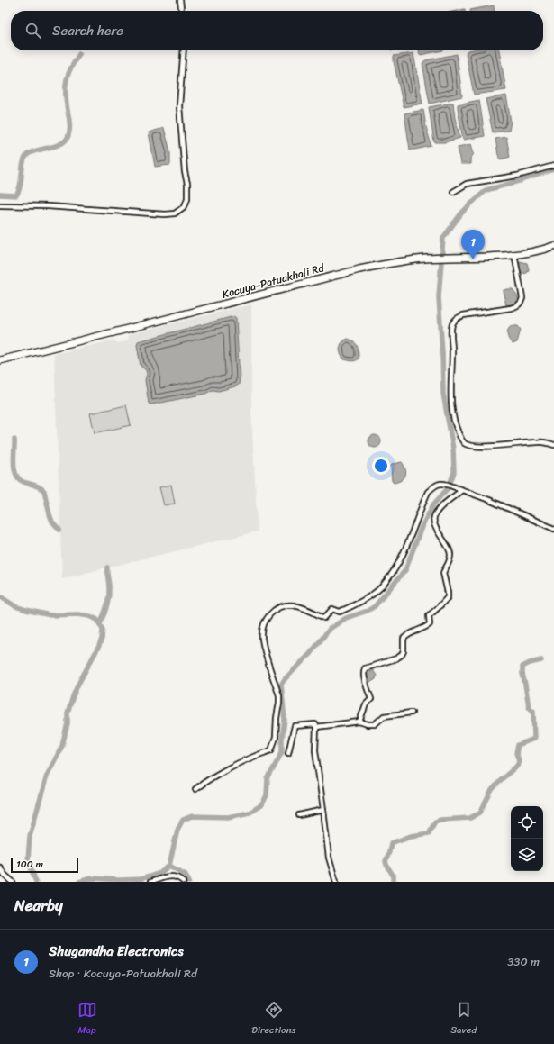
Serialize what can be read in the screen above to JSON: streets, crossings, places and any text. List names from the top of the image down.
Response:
{
  "streets": {
    "main road": ["Kocuya-Patuakhali Rd"]
  },
  "scale_bar": "100 m",
  "page": {
    "search": "Search here",
    "pins": "1",
    "scale": "100 m",
    "heading": "Nearby",
    "list": [
      {
        "mark": "1",
        "name": "Shugandha Electronics",
        "note": "Shop · Kocuya-Patuakhali Rd",
        "value": "330 m"
      }
    ],
    "nav": ["Map", "Directions", "Saved"]
  }
}
